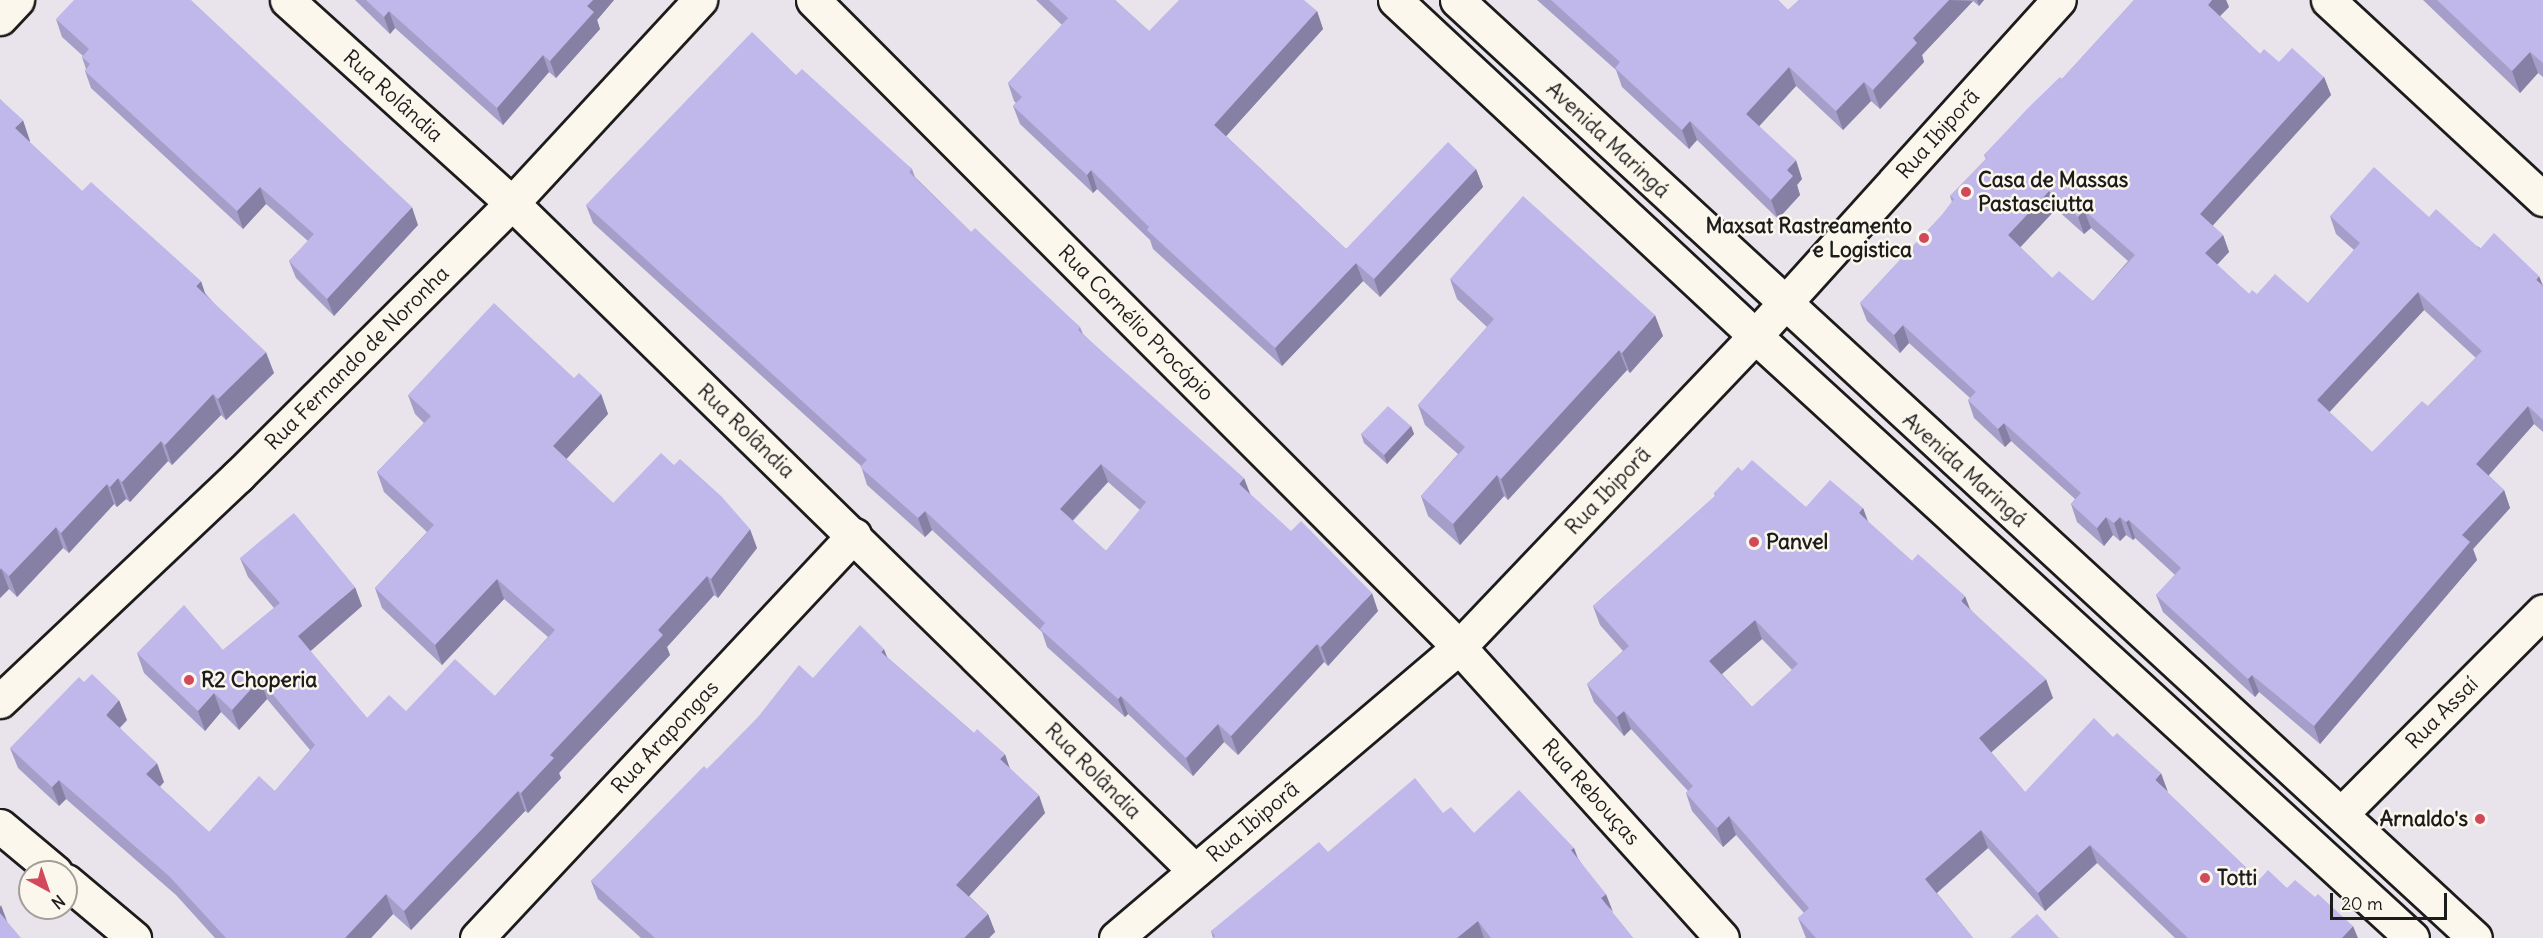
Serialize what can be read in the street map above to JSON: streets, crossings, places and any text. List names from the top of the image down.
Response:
{
  "streets": {
    "street": [
      "Rua Rolândia",
      "Rua Ibiporã",
      "Avenida Maringá",
      "Rua Cornélio Procópio",
      "Rua Fernando de Noronha",
      "Rua Assaí",
      "Rua Arapongas",
      "Rua Rebouças"
    ]
  },
  "crossings": [
    ["Rua Rolândia", "Rua Ibiporã"],
    ["Rua Rolândia", "Rua Fernando de Noronha"],
    ["Rua Rolândia", "Rua Arapongas"],
    ["Rua Ibiporã", "Avenida Maringá"],
    ["Rua Ibiporã", "Rua Cornélio Procópio"],
    ["Rua Ibiporã", "Rua Rebouças"],
    ["Avenida Maringá", "Rua Assaí"],
    ["Rua Cornélio Procópio", "Rua Rebouças"]
  ],
  "places": [
    "Casa de Massas Pastasciutta",
    "Maxsat Rastreamento e Logistica",
    "Panvel",
    "R2 Choperia",
    "Arnaldo's",
    "Totti"
  ],
  "scale_bar": "20 m",
  "north": "bottom right"
}
